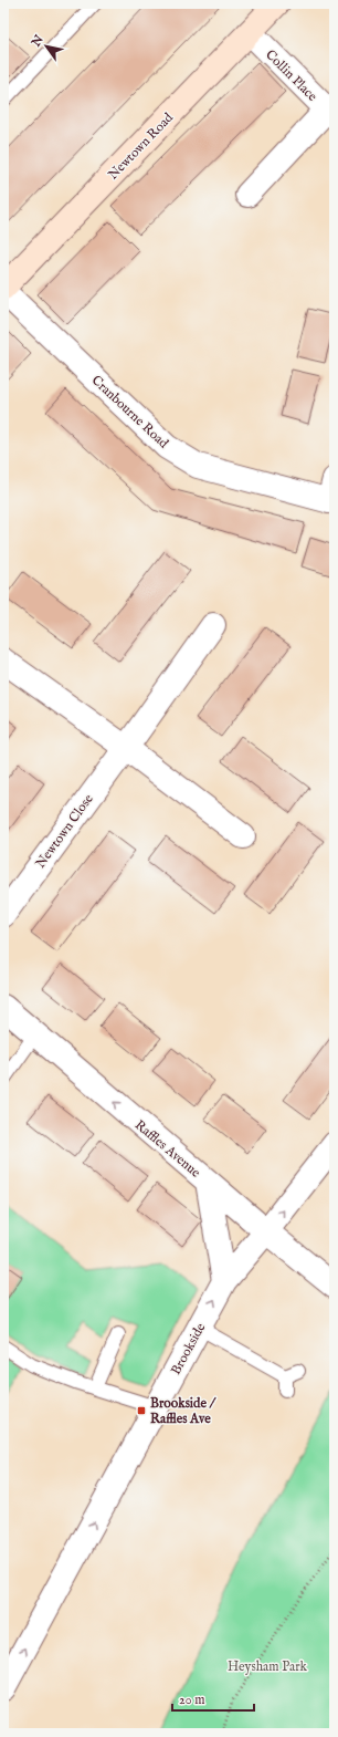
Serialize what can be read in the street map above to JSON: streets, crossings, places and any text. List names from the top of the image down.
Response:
{
  "streets": {
    "main road": ["Newtown Road"],
    "street": [
      "Collin Place",
      "Cranbourne Road",
      "Newtown Close",
      "Raffles Avenue",
      "Brookside"
    ]
  },
  "crossings": [
    ["Collin Place", "Newtown Road"],
    ["Raffles Avenue", "Brookside"]
  ],
  "one_way": ["Raffles Avenue", "Brookside"],
  "parks": ["Heysham Park"],
  "places": {
    "transit": ["Brookside / Raffles Ave"]
  },
  "scale_bar": "20 m",
  "north": "top left"
}
